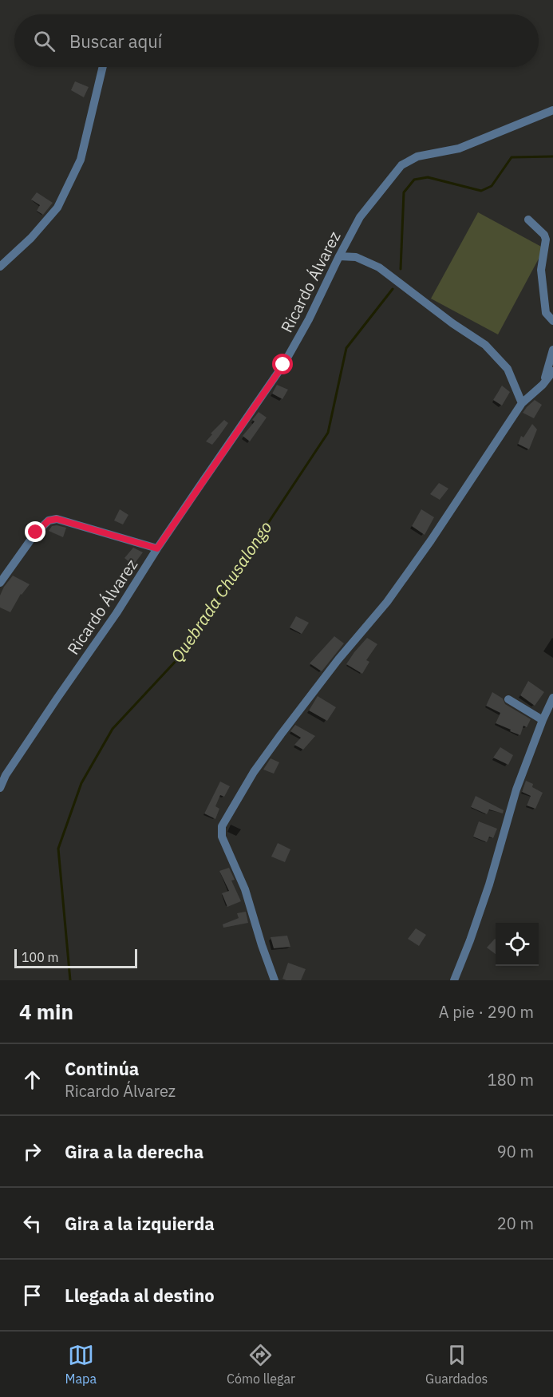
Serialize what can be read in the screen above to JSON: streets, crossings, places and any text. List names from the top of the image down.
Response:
{
  "streets": {
    "street": ["Ricardo Álvarez"]
  },
  "water": ["Quebrada Chusalongo"],
  "scale_bar": "100 m",
  "page": {
    "search": "Buscar aquí",
    "scale": "100 m",
    "heading": ["4 min", "A pie · 290 m"],
    "list": [
      ["Continúa", "Ricardo Álvarez", "180 m"],
      ["Gira a la derecha", "90 m"],
      ["Gira a la izquierda", "20 m"],
      "Llegada al destino"
    ],
    "nav": ["Mapa", "Cómo llegar", "Guardados"]
  }
}
